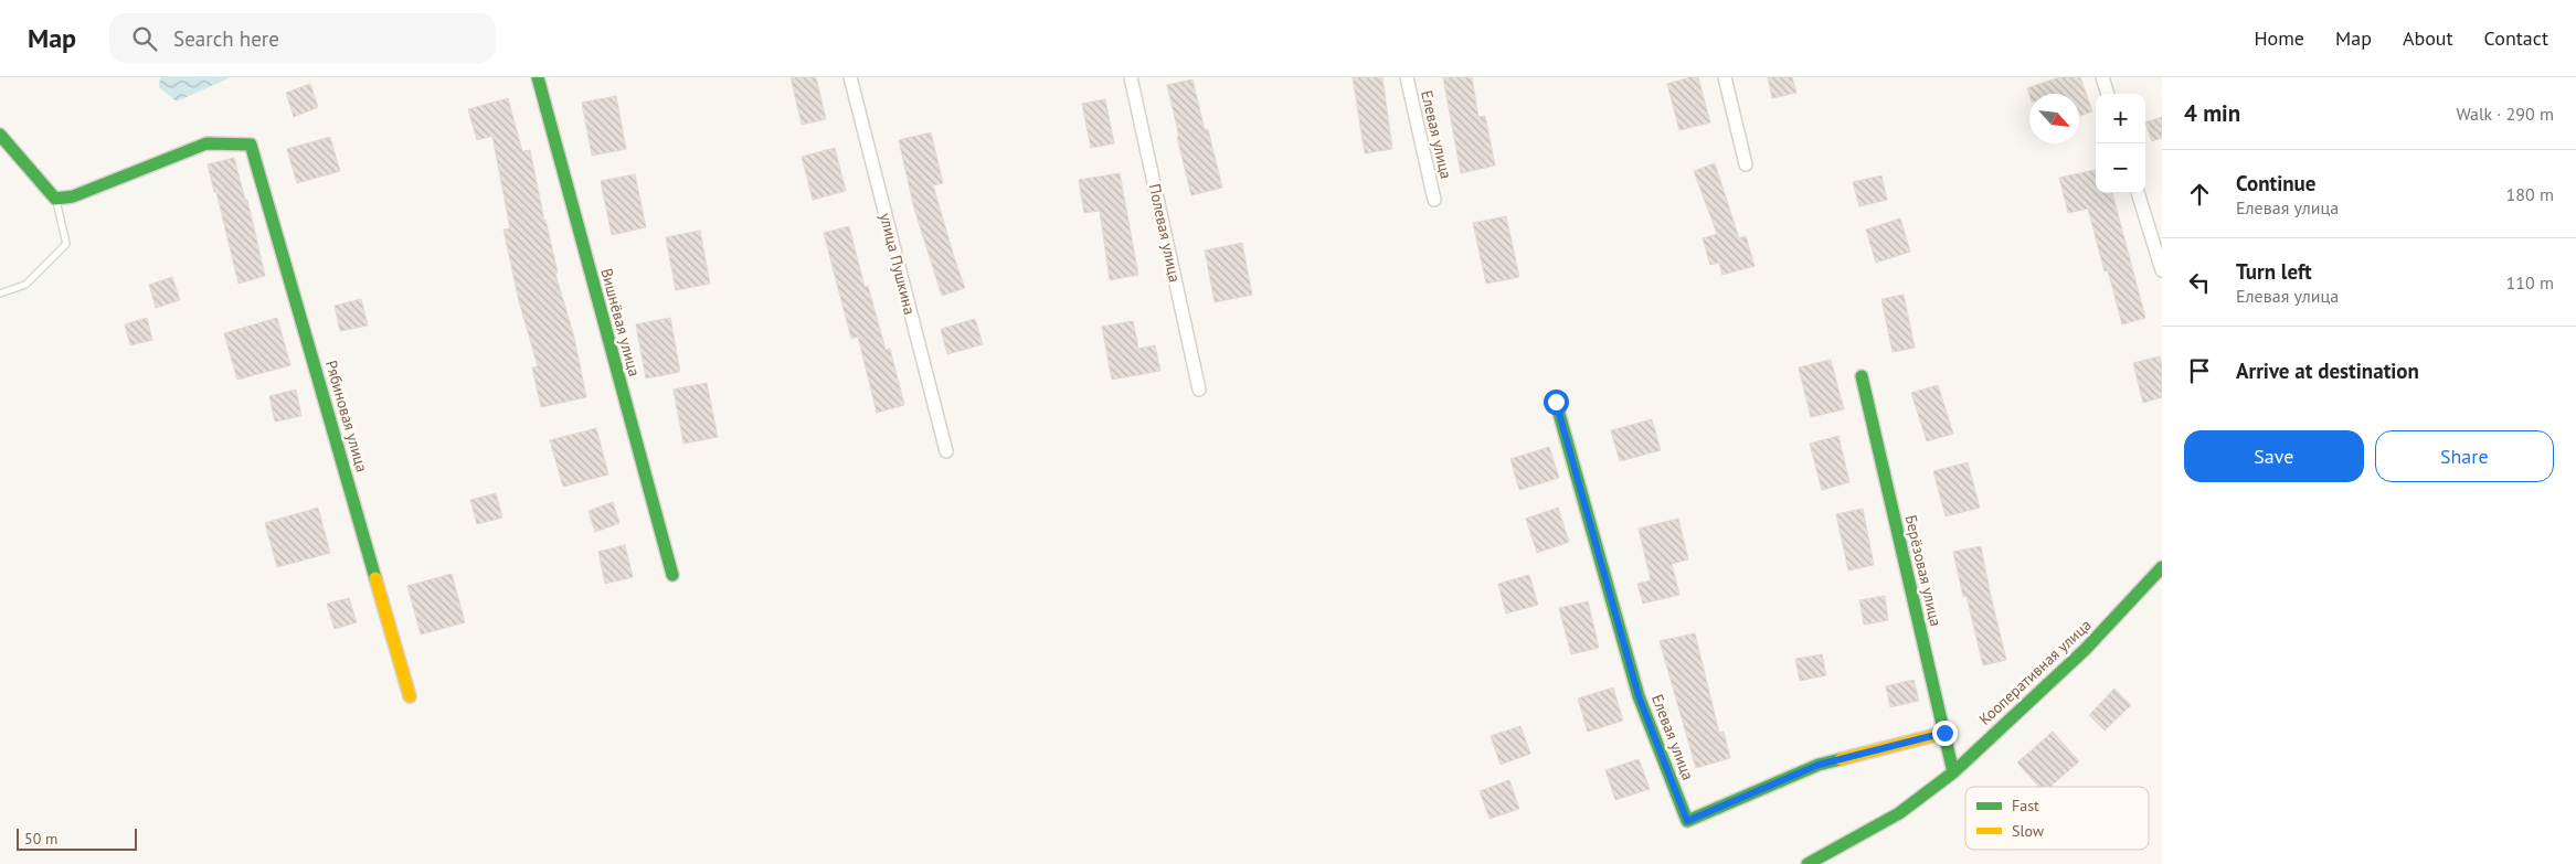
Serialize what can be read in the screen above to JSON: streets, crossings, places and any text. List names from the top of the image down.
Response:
{
  "streets": {
    "street": [
      "Елевая улица",
      "Полевая улица",
      "улица Пушкина",
      "Вишнёвая улица",
      "Рябиновая улица",
      "Берёзовая улица",
      "Кооперативная улица"
    ]
  },
  "crossings": [
    ["Елевая улица", "Берёзовая улица"],
    ["Берёзовая улица", "Кооперативная улица"]
  ],
  "legend": ["Fast", "Slow"],
  "scale_bar": "50 m",
  "north": "bottom right",
  "page": {
    "header": "Map",
    "search": "Search here",
    "nav": [
      "Home",
      "Map",
      "About",
      "Contact"
    ],
    "heading": ["4 min", "Walk · 290 m"],
    "map_buttons": ["+", "−"],
    "list": [
      ["Continue", "Елевая улица", "180 m"],
      ["Turn left", "Елевая улица", "110 m"],
      "Arrive at destination"
    ],
    "buttons": ["Save", "Share"],
    "scale": "50 m"
  }
}
